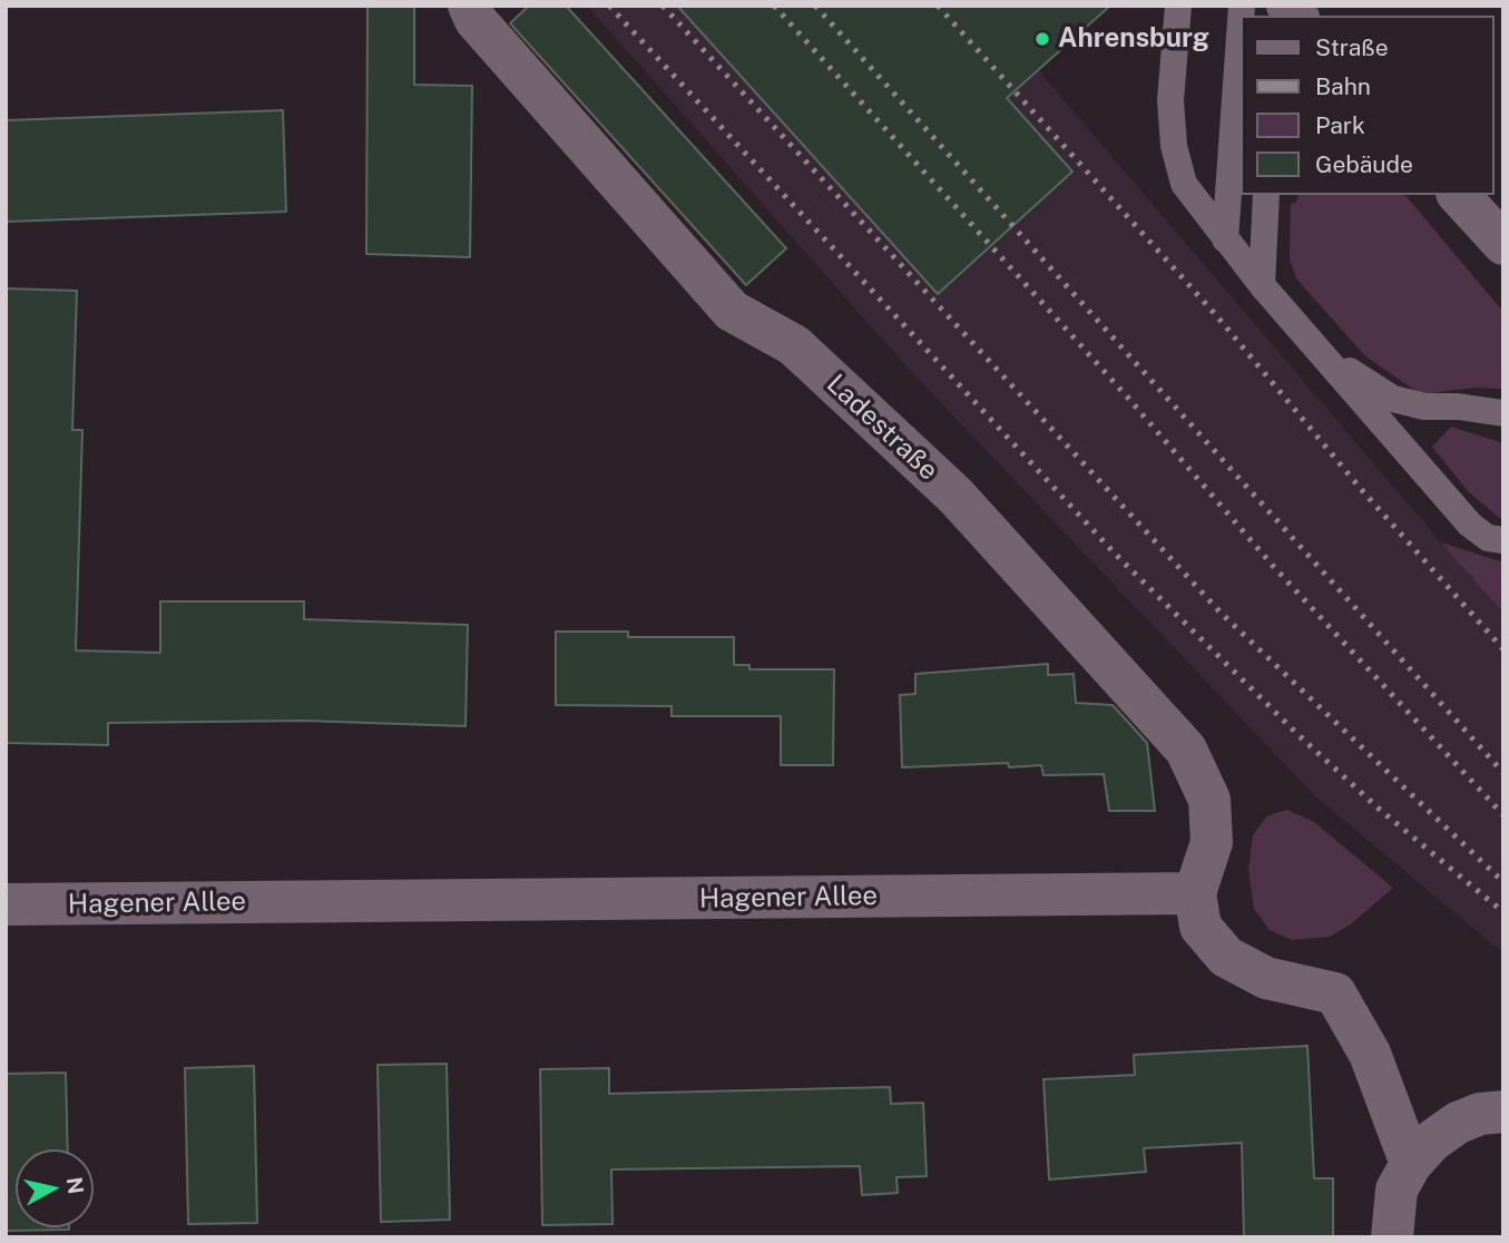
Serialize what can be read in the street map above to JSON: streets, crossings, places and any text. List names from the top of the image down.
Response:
{
  "streets": {
    "street": ["Ladestraße", "Hagener Allee"]
  },
  "crossings": [
    ["Ladestraße", "Hagener Allee"]
  ],
  "places": ["Ahrensburg"],
  "legend": [
    "Straße",
    "Bahn",
    "Park",
    "Gebäude"
  ],
  "north": "right"
}
